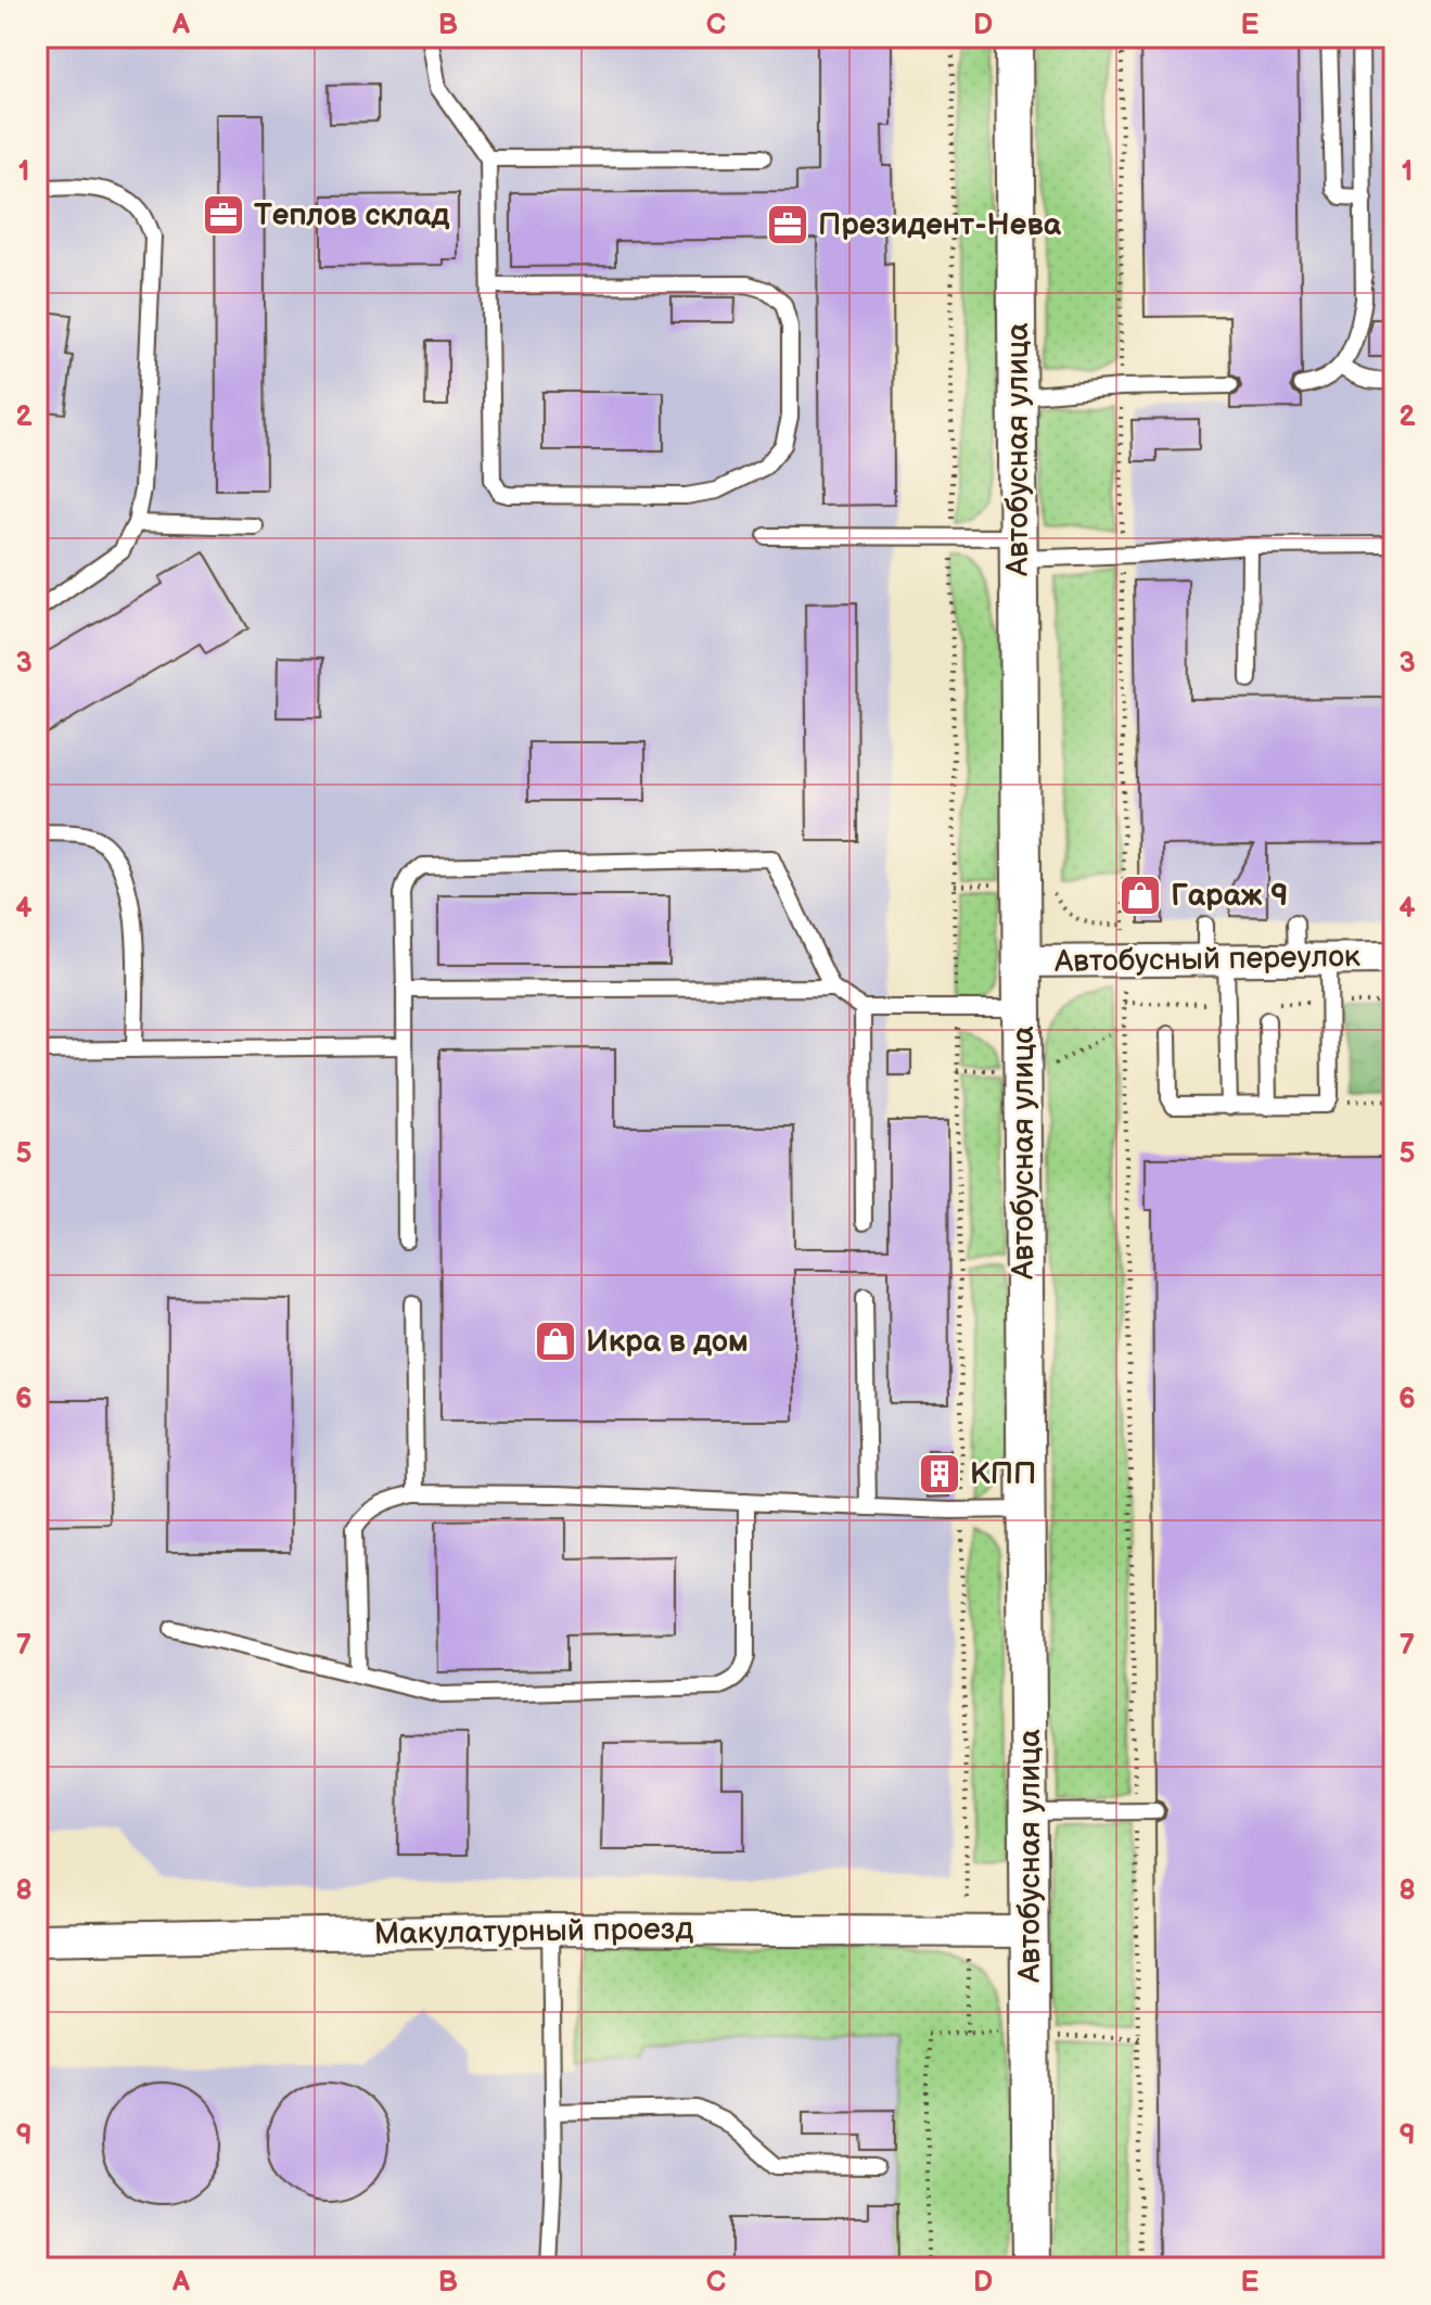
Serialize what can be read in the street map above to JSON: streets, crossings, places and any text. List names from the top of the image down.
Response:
{
  "streets": {
    "street": ["Автобусная улица", "Автобусный переулок", "Макулатурный проезд"]
  },
  "crossings": [
    ["Автобусная улица", "Автобусный переулок"],
    ["Автобусная улица", "Макулатурный проезд"]
  ],
  "places": {
    "office": ["Теплов склад", "Президент-Нева"],
    "shop": ["Гараж 9", "Икра в дом"],
    "building": ["КПП"]
  },
  "grid": {
    "columns": [
      "A",
      "B",
      "C",
      "D",
      "E"
    ],
    "rows": [
      "1",
      "2",
      "3",
      "4",
      "5",
      "6",
      "7",
      "8",
      "9"
    ]
  }
}
